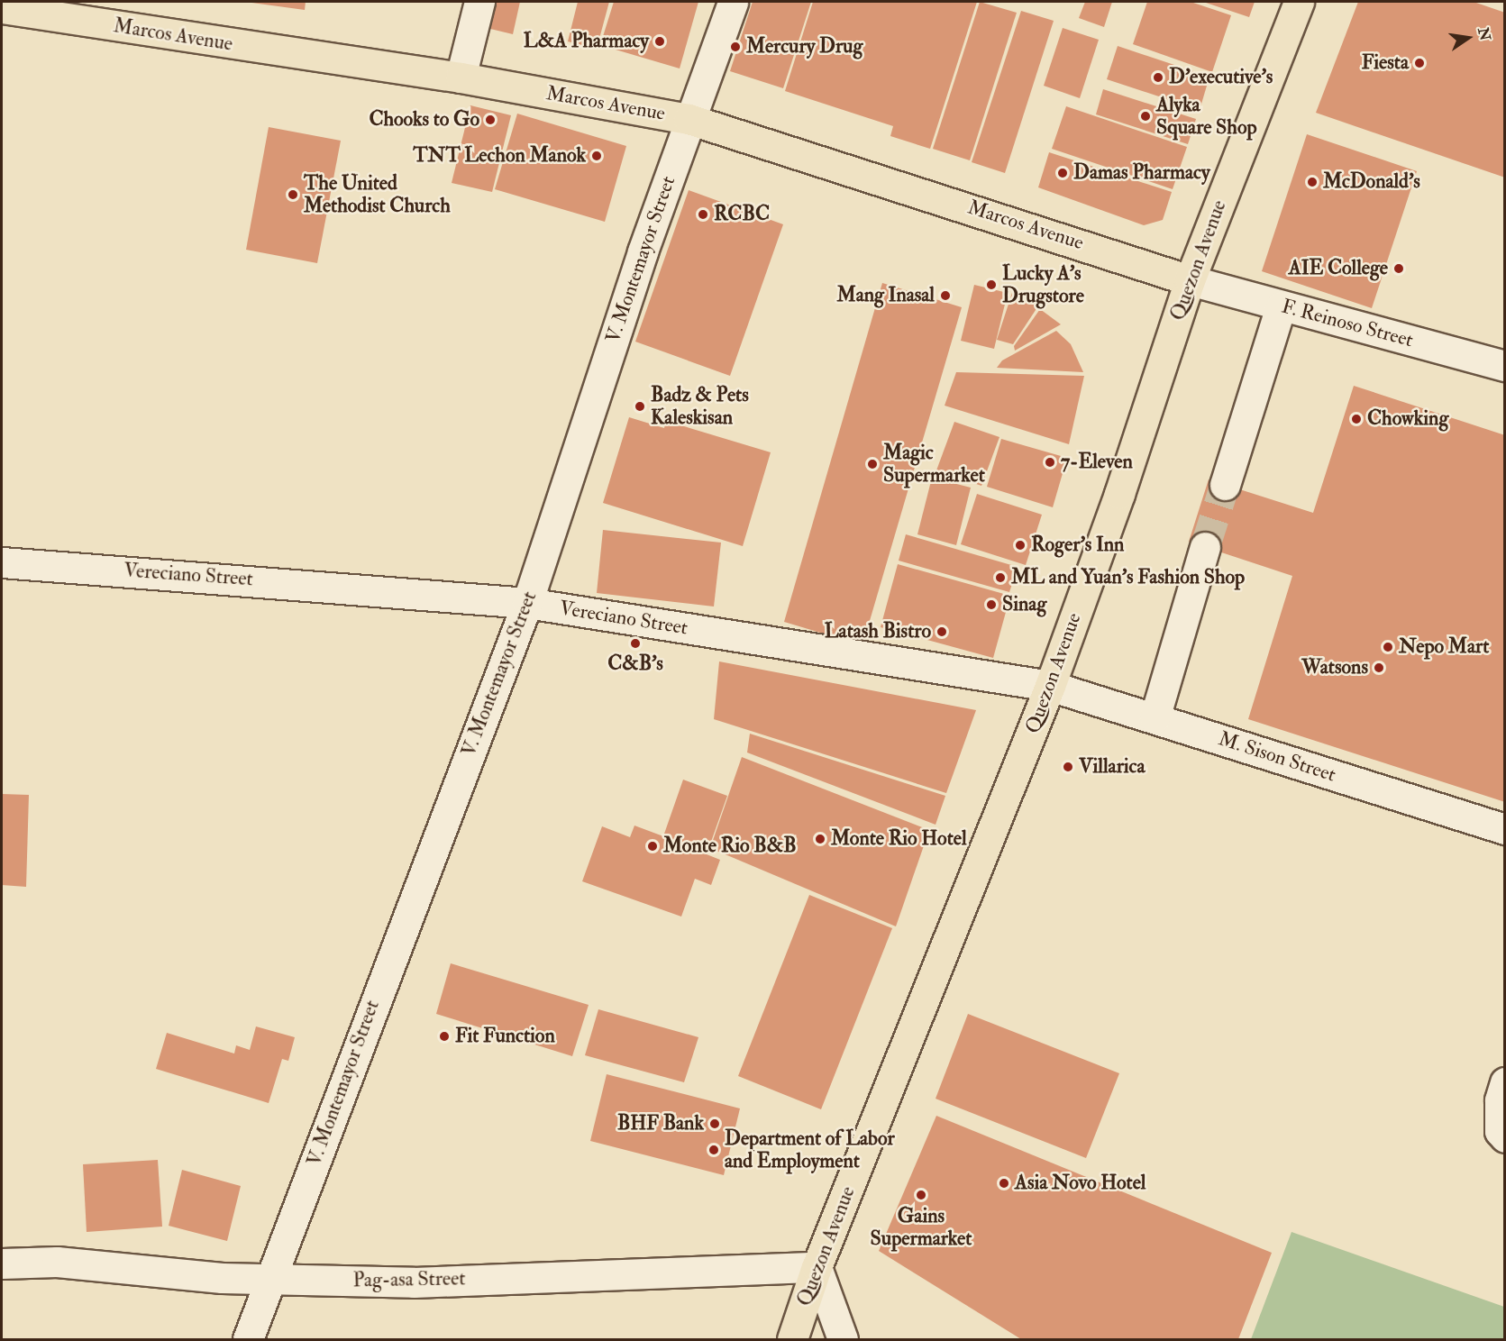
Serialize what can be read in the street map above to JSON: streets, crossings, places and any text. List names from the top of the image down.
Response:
{
  "streets": {
    "main road": ["Marcos Avenue", "Quezon Avenue"],
    "street": [
      "V. Montemayor Street",
      "F. Reinoso Street",
      "Vereciano Street",
      "M. Sison Street",
      "Pag-asa Street"
    ]
  },
  "crossings": [
    ["Marcos Avenue", "V. Montemayor Street"],
    ["Marcos Avenue", "Quezon Avenue"],
    ["Marcos Avenue", "F. Reinoso Street"],
    ["V. Montemayor Street", "Vereciano Street"],
    ["V. Montemayor Street", "Pag-asa Street"],
    ["Quezon Avenue", "F. Reinoso Street"],
    ["Quezon Avenue", "Vereciano Street"],
    ["Quezon Avenue", "M. Sison Street"],
    ["Quezon Avenue", "Pag-asa Street"],
    ["Vereciano Street", "M. Sison Street"]
  ],
  "places": [
    "L&A Pharmacy",
    "Mercury Drug",
    "Fiesta",
    "D'executive's",
    "Alyka Square Shop",
    "Chooks to Go",
    "TNT Lechon Manok",
    "Damas Pharmacy",
    "McDonald's",
    "The United Methodist Church",
    "RCBC",
    "AIE College",
    "Lucky A's Drugstore",
    "Mang Inasal",
    "Badz & Pets Kaleskisan",
    "Chowking",
    "7-Eleven",
    "Magic Supermarket",
    "Roger's Inn",
    "ML and Yuan's Fashion Shop",
    "Sinag",
    "Latash Bistro",
    "C&B's",
    "Nepo Mart",
    "Watsons",
    "Villarica",
    "Monte Rio Hotel",
    "Monte Rio B&B",
    "Fit Function",
    "BHF Bank",
    "Department of Labor and Employment",
    "Asia Novo Hotel",
    "Gains Supermarket"
  ],
  "north": "right"
}
